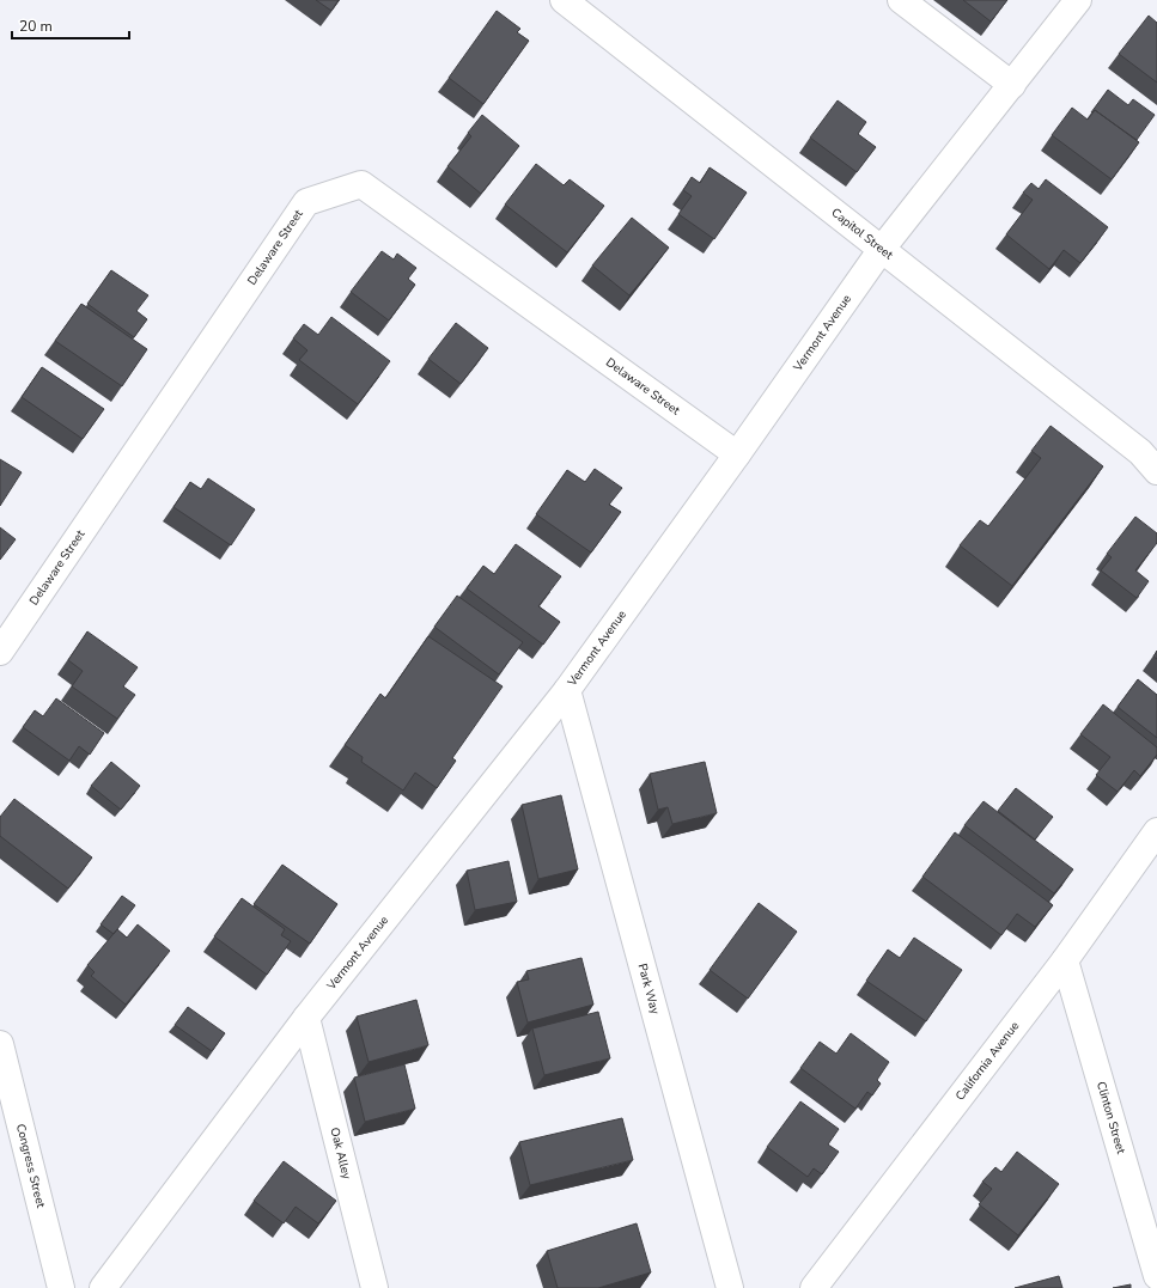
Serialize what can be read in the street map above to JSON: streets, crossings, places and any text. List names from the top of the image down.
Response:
{
  "streets": {
    "street": [
      "Capitol Street",
      "Delaware Street",
      "Vermont Avenue",
      "Park Way",
      "California Avenue",
      "Clinton Street",
      "Oak Alley",
      "Congress Street"
    ]
  },
  "crossings": [
    ["Capitol Street", "Vermont Avenue"],
    ["Delaware Street", "Vermont Avenue"],
    ["Vermont Avenue", "Park Way"],
    ["Vermont Avenue", "Oak Alley"],
    ["California Avenue", "Clinton Street"]
  ],
  "scale_bar": "20 m"
}
